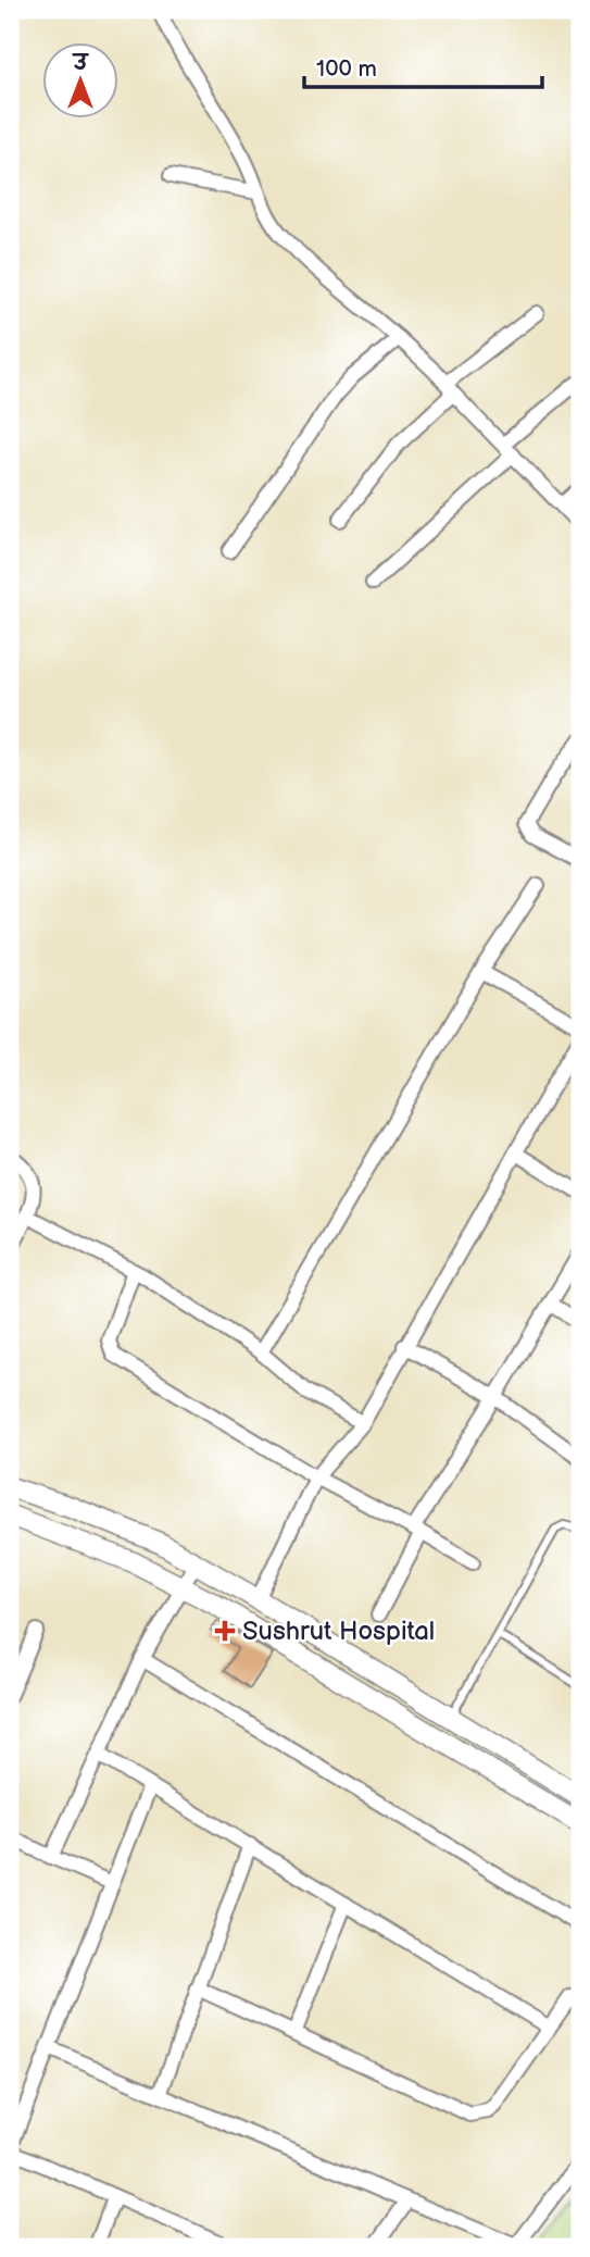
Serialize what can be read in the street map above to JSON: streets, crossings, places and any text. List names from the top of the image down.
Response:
{
  "places": {
    "health": ["Sushrut Hospital"]
  },
  "scale_bar": "100 m",
  "north": "top"
}
